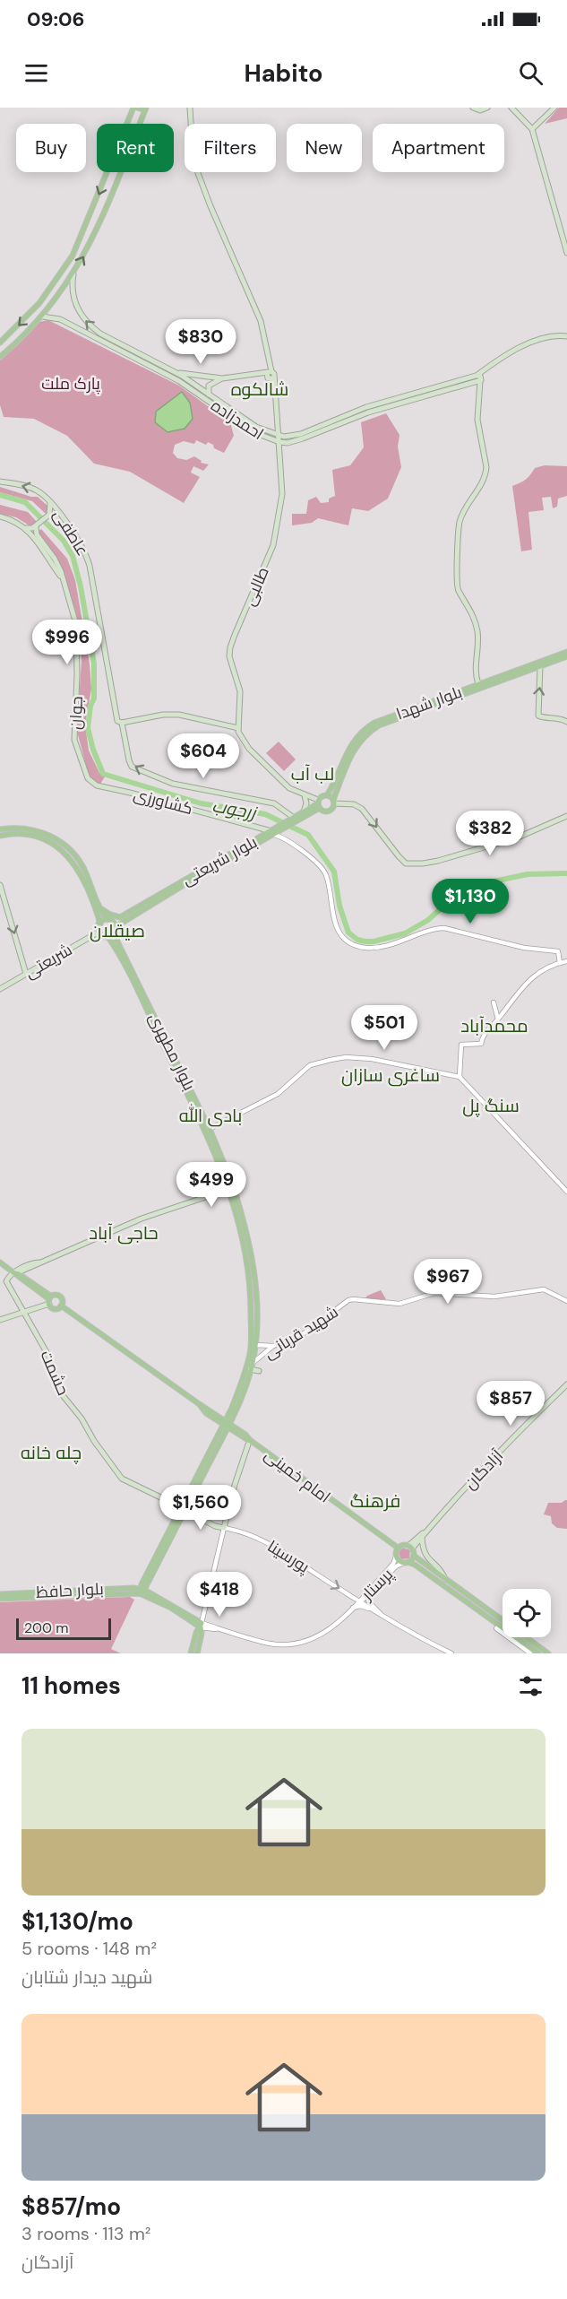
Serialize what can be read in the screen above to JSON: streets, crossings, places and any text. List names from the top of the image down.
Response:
{
  "streets": {
    "main road": [
      "احمدزاده",
      "عاطفی",
      "طالبی",
      "بلوار شهدا",
      "جوان",
      "کشاورزی",
      "بلوار شریعتی",
      "شریعتی",
      "بلوار مطهری",
      "حشمت",
      "آزادگان",
      "امام خمینی",
      "پورسینا",
      "بلوار حافظ"
    ],
    "street": ["شهید قربانی", "پرستار"]
  },
  "crossings": [
    ["احمدزاده", "طالبی"],
    ["عاطفی", "بلوار شریعتی"],
    ["جوان", "کشاورزی"],
    ["کشاورزی", "بلوار شریعتی"],
    ["بلوار شریعتی", "شریعتی"],
    ["بلوار شریعتی", "بلوار مطهری"],
    ["شریعتی", "بلوار مطهری"],
    ["بلوار مطهری", "شهید قربانی"],
    ["بلوار مطهری", "امام خمینی"],
    ["حشمت", "پورسینا"],
    ["آزادگان", "امام خمینی"],
    ["آزادگان", "پرستار"],
    ["امام خمینی", "پرستار"],
    ["پورسینا", "پرستار"]
  ],
  "one_way": ["پورسینا"],
  "districts": [
    "شالکوه",
    "لب آب",
    "صیقلان",
    "محمدآباد",
    "ساغری سازان",
    "سنگ پل",
    "بادی الله",
    "حاجی آباد",
    "چله خانه",
    "فرهنگ"
  ],
  "water": ["زرجوب"],
  "parks": ["پارک ملت"],
  "scale_bar": "200 m",
  "page": {
    "status": "09:06",
    "header": "Habito",
    "chip": [
      "Buy",
      "Rent",
      "Filters",
      "New",
      "Apartment"
    ],
    "price": [
      "$830",
      "$996",
      "$604",
      "$382",
      "$1,130",
      "$501",
      "$499",
      "$967",
      "$857",
      "$1,560",
      "$418"
    ],
    "scale": "200 m",
    "heading": "11 homes",
    "list": [
      {
        "name": "$1,130/mo",
        "note": "5 rooms · 148 m² · شهید دیدار شتابان"
      },
      {
        "name": "$857/mo",
        "note": "3 rooms · 113 m² · آزادگان"
      }
    ]
  }
}
